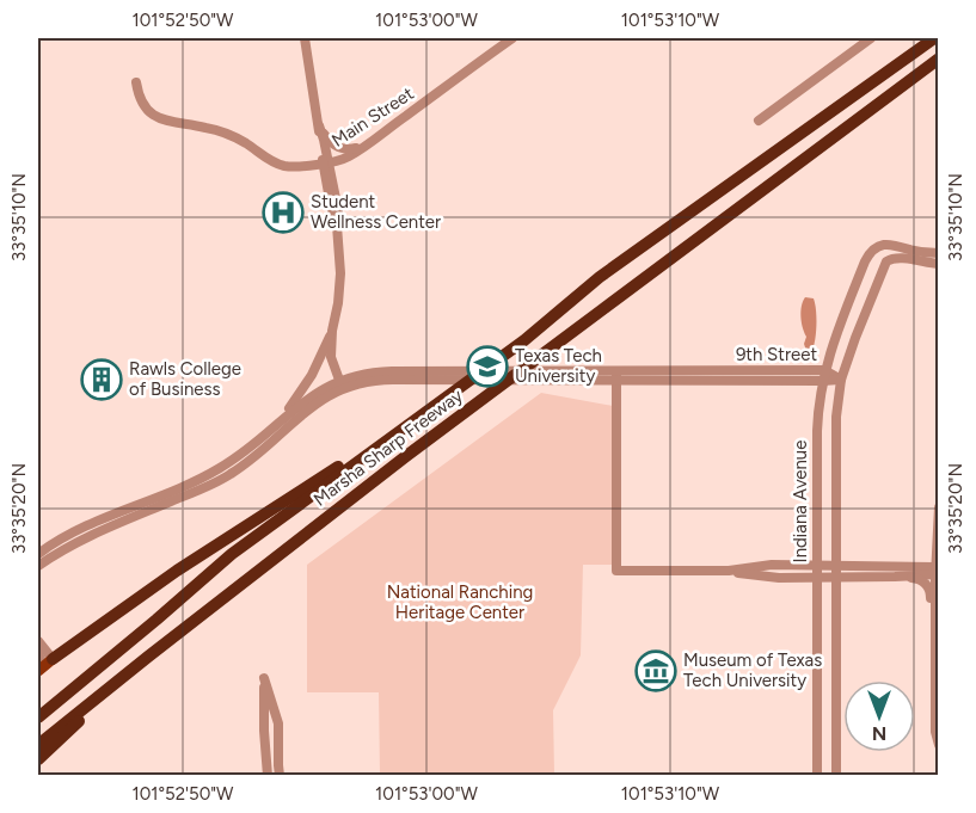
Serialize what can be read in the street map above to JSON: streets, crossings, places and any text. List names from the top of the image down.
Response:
{
  "streets": {
    "highway": ["Marsha Sharp Freeway"],
    "street": ["Main Street", "9th Street", "Indiana Avenue"]
  },
  "crossings": [
    ["9th Street", "Indiana Avenue"]
  ],
  "parks": ["National Ranching Heritage Center"],
  "places": {
    "hospital": ["Student Wellness Center"],
    "school or university": ["Texas Tech University"],
    "building": ["Rawls College of Business"],
    "museum": ["Museum of Texas Tech University"]
  },
  "north": "bottom",
  "coordinates": [
    "101°52'50\"W",
    "101°53'00\"W",
    "101°53'10\"W",
    "33°35'10\"N",
    "33°35'20\"N"
  ]
}
